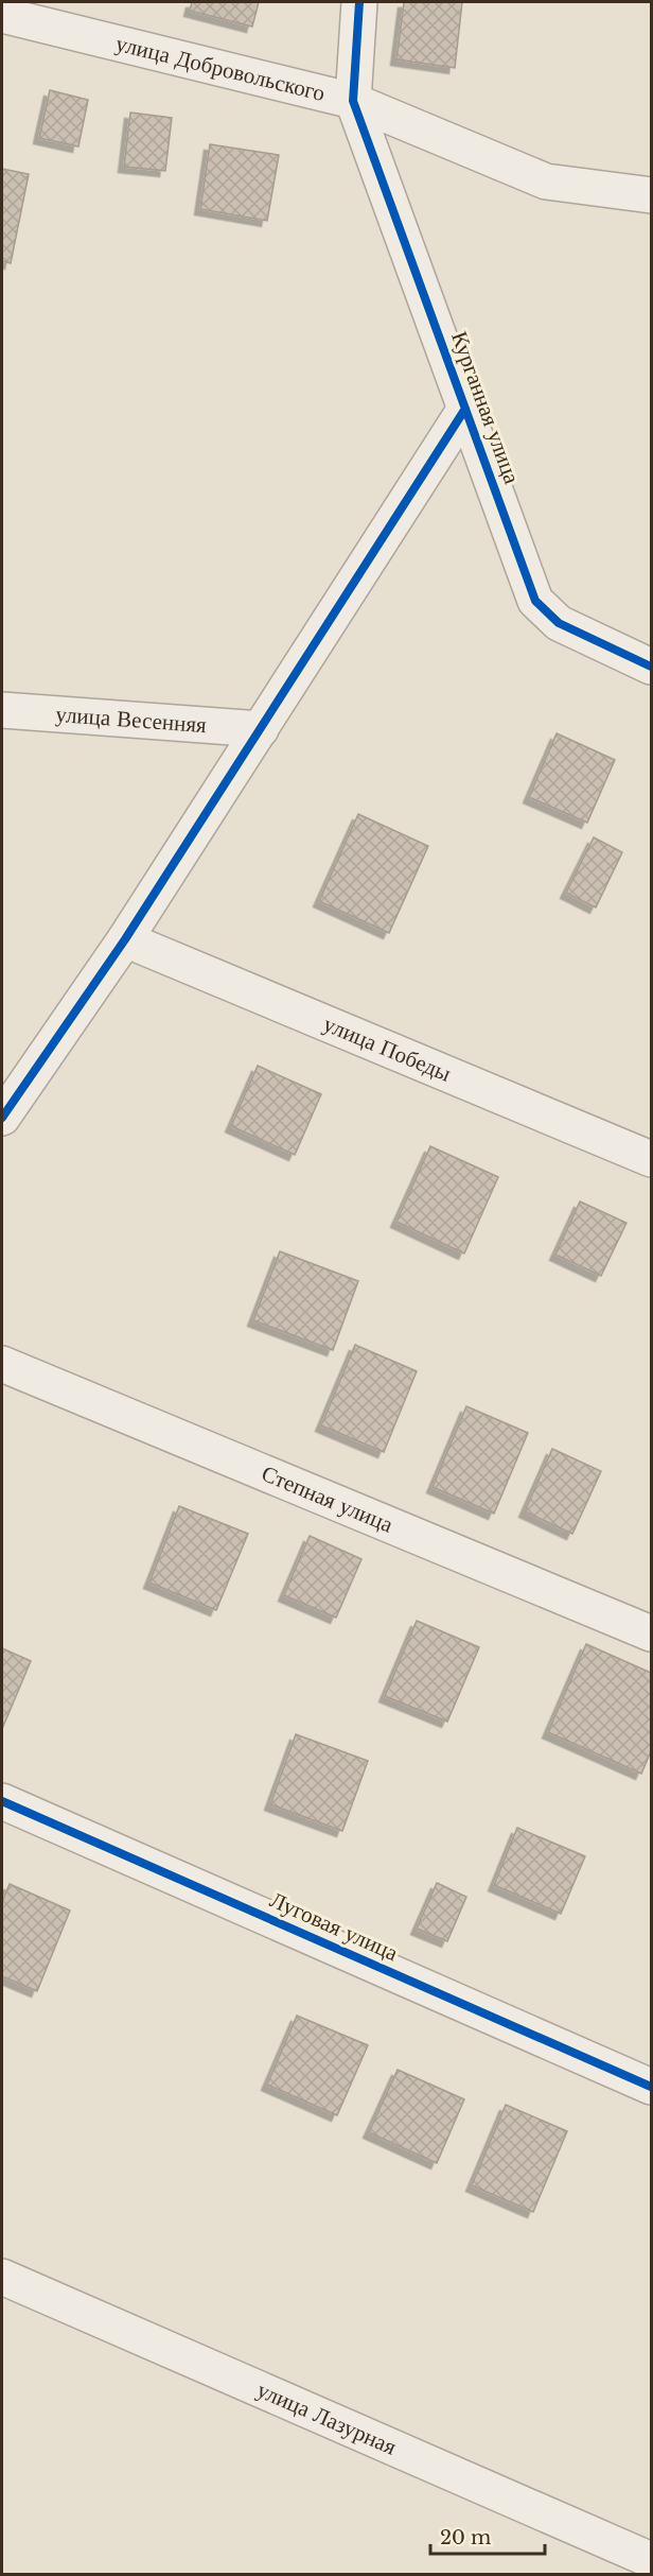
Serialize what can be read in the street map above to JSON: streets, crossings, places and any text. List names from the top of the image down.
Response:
{
  "streets": {
    "street": [
      "улица Добровольского",
      "Курганная улица",
      "улица Весенняя",
      "улица Победы",
      "Степная улица",
      "Луговая улица",
      "улица Лазурная"
    ]
  },
  "crossings": [
    ["улица Добровольского", "Курганная улица"]
  ],
  "scale_bar": "20 m"
}
